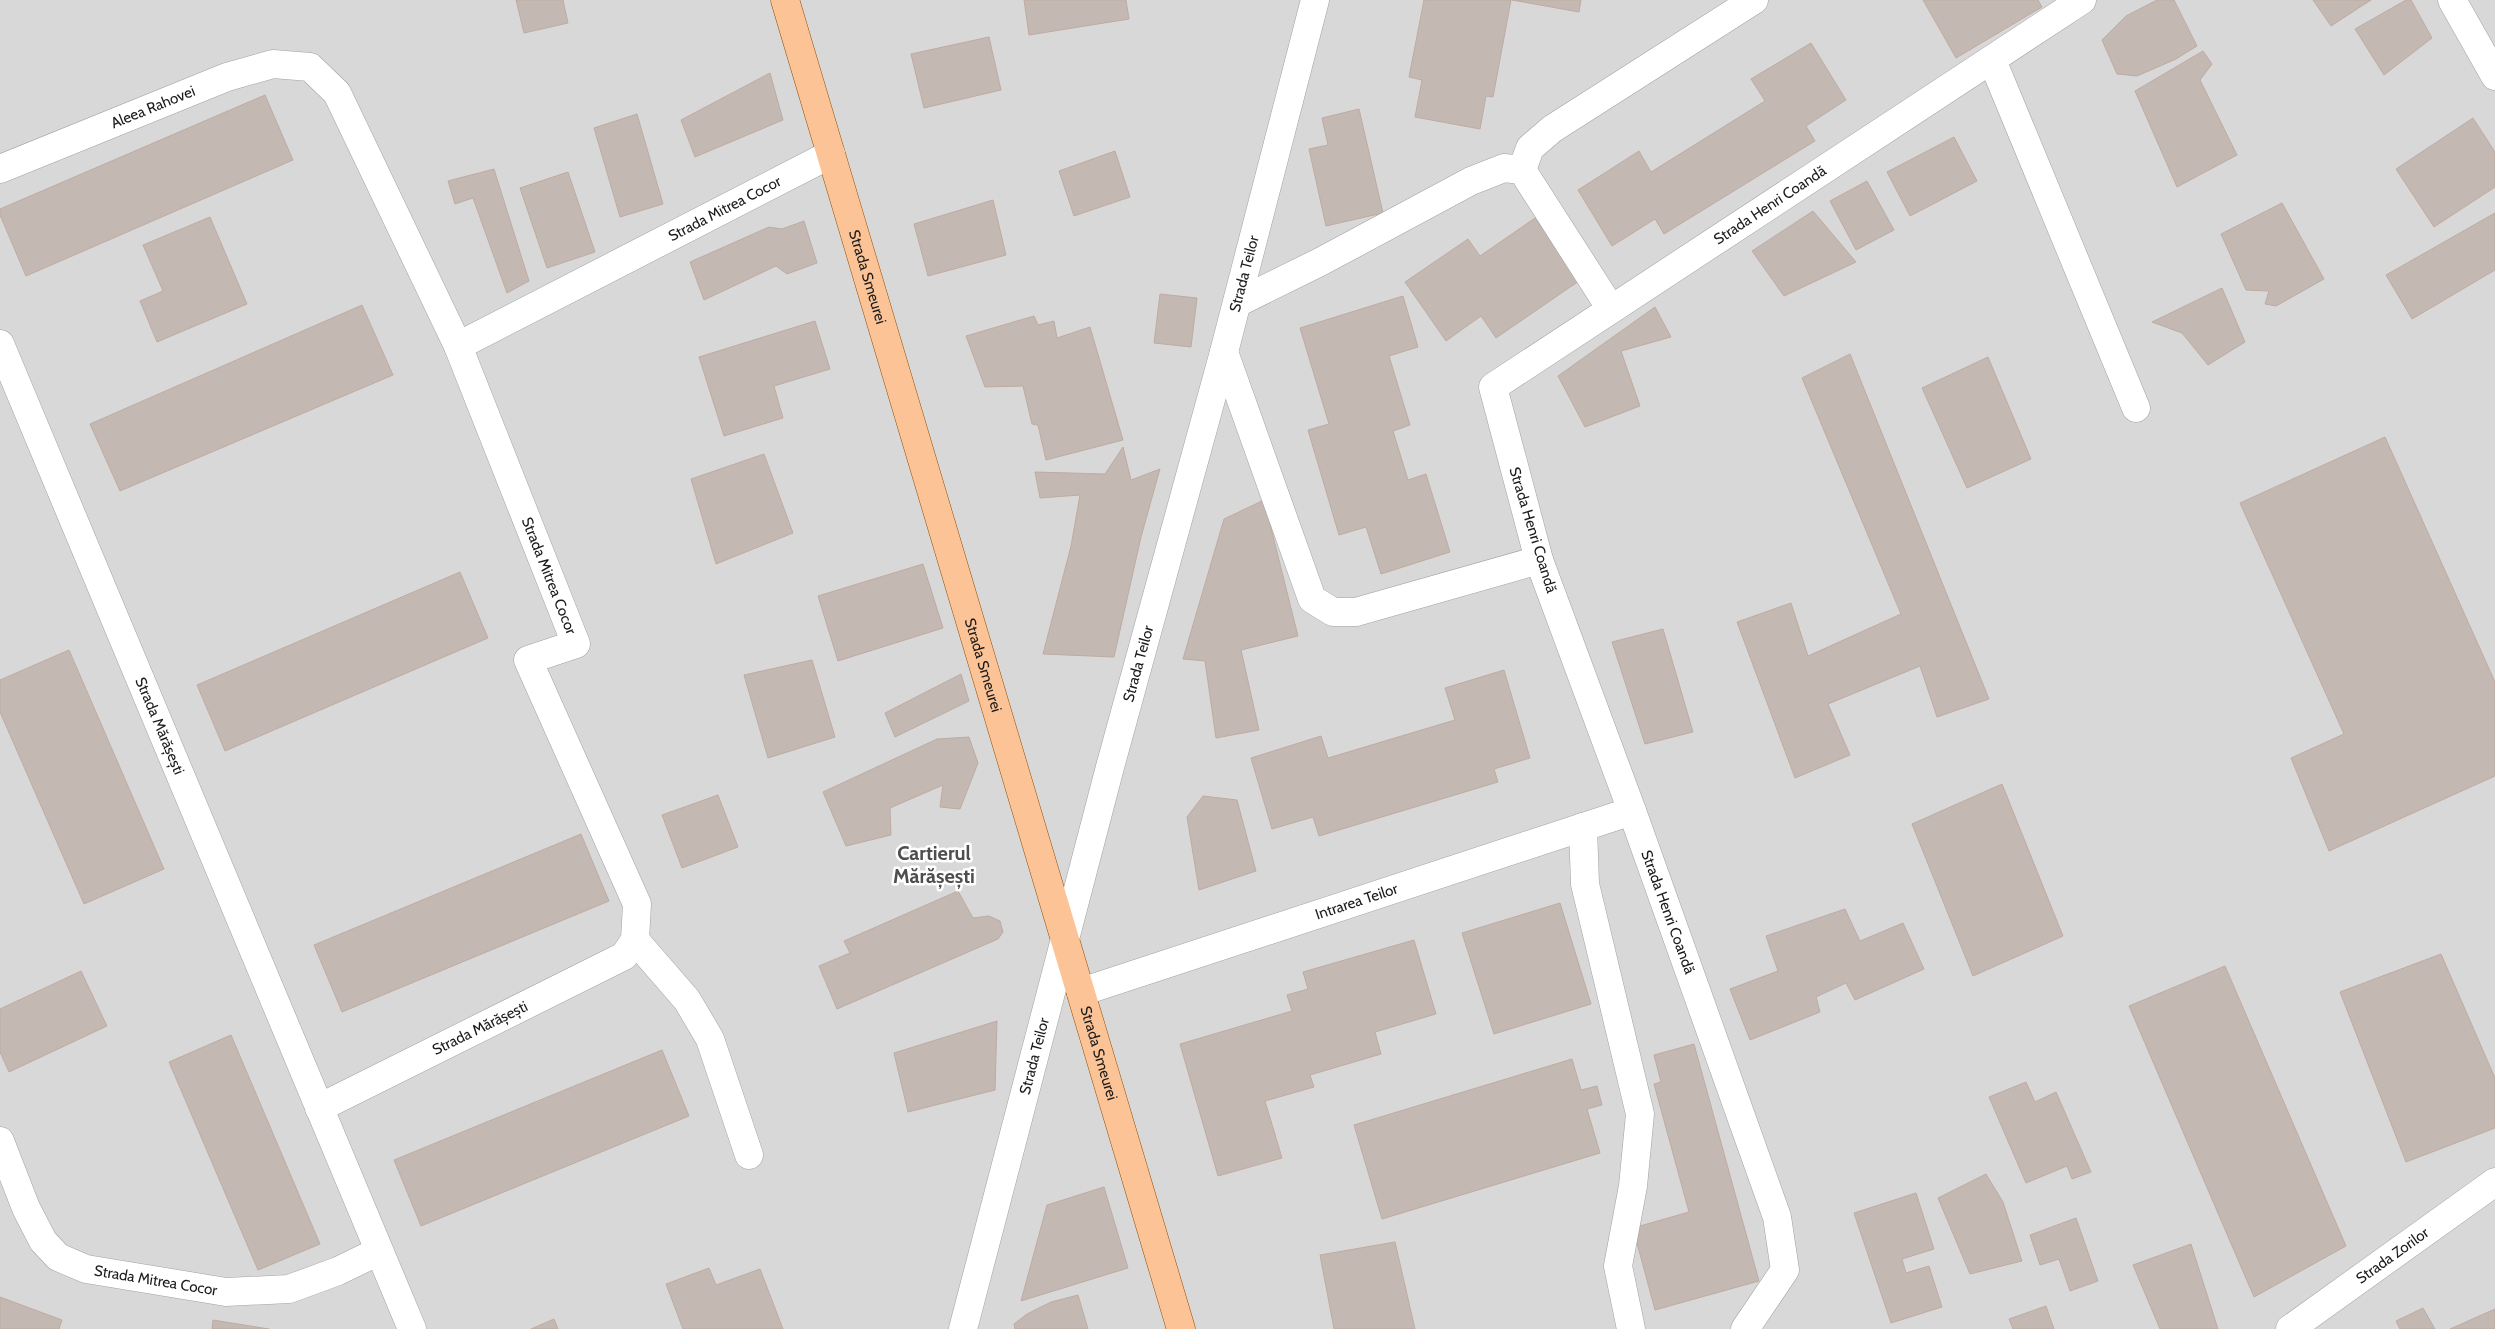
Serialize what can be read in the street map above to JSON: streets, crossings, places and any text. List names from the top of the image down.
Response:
{
  "streets": {
    "main road": ["Strada Smeurei"],
    "street": [
      "Aleea Rahovei",
      "Strada Henri Coandă",
      "Strada Mitrea Cocor",
      "Strada Teilor",
      "Strada Mărășești",
      "Intrarea Teilor",
      "Strada Zorilor"
    ]
  },
  "crossings": [
    ["Aleea Rahovei", "Strada Mitrea Cocor"],
    ["Strada Henri Coandă", "Intrarea Teilor"],
    ["Strada Mitrea Cocor", "Strada Smeurei"],
    ["Strada Mitrea Cocor", "Strada Mărășești"],
    ["Strada Teilor", "Strada Smeurei"],
    ["Strada Smeurei", "Intrarea Teilor"]
  ],
  "districts": ["Cartierul Mărășești"]
}
